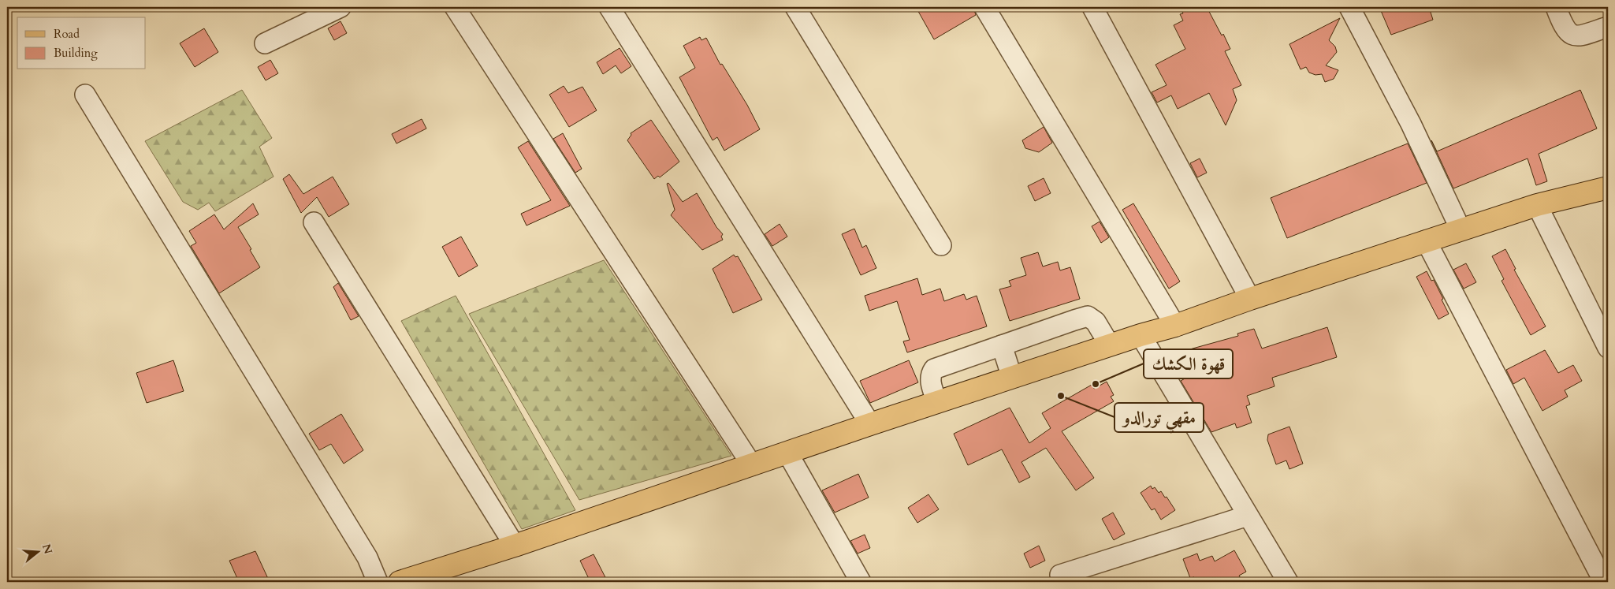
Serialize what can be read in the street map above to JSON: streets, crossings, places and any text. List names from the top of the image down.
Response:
{
  "places": ["قهوة الكشك", "مقهي تورالدو"],
  "legend": ["Road", "Building"],
  "north": "right"
}
